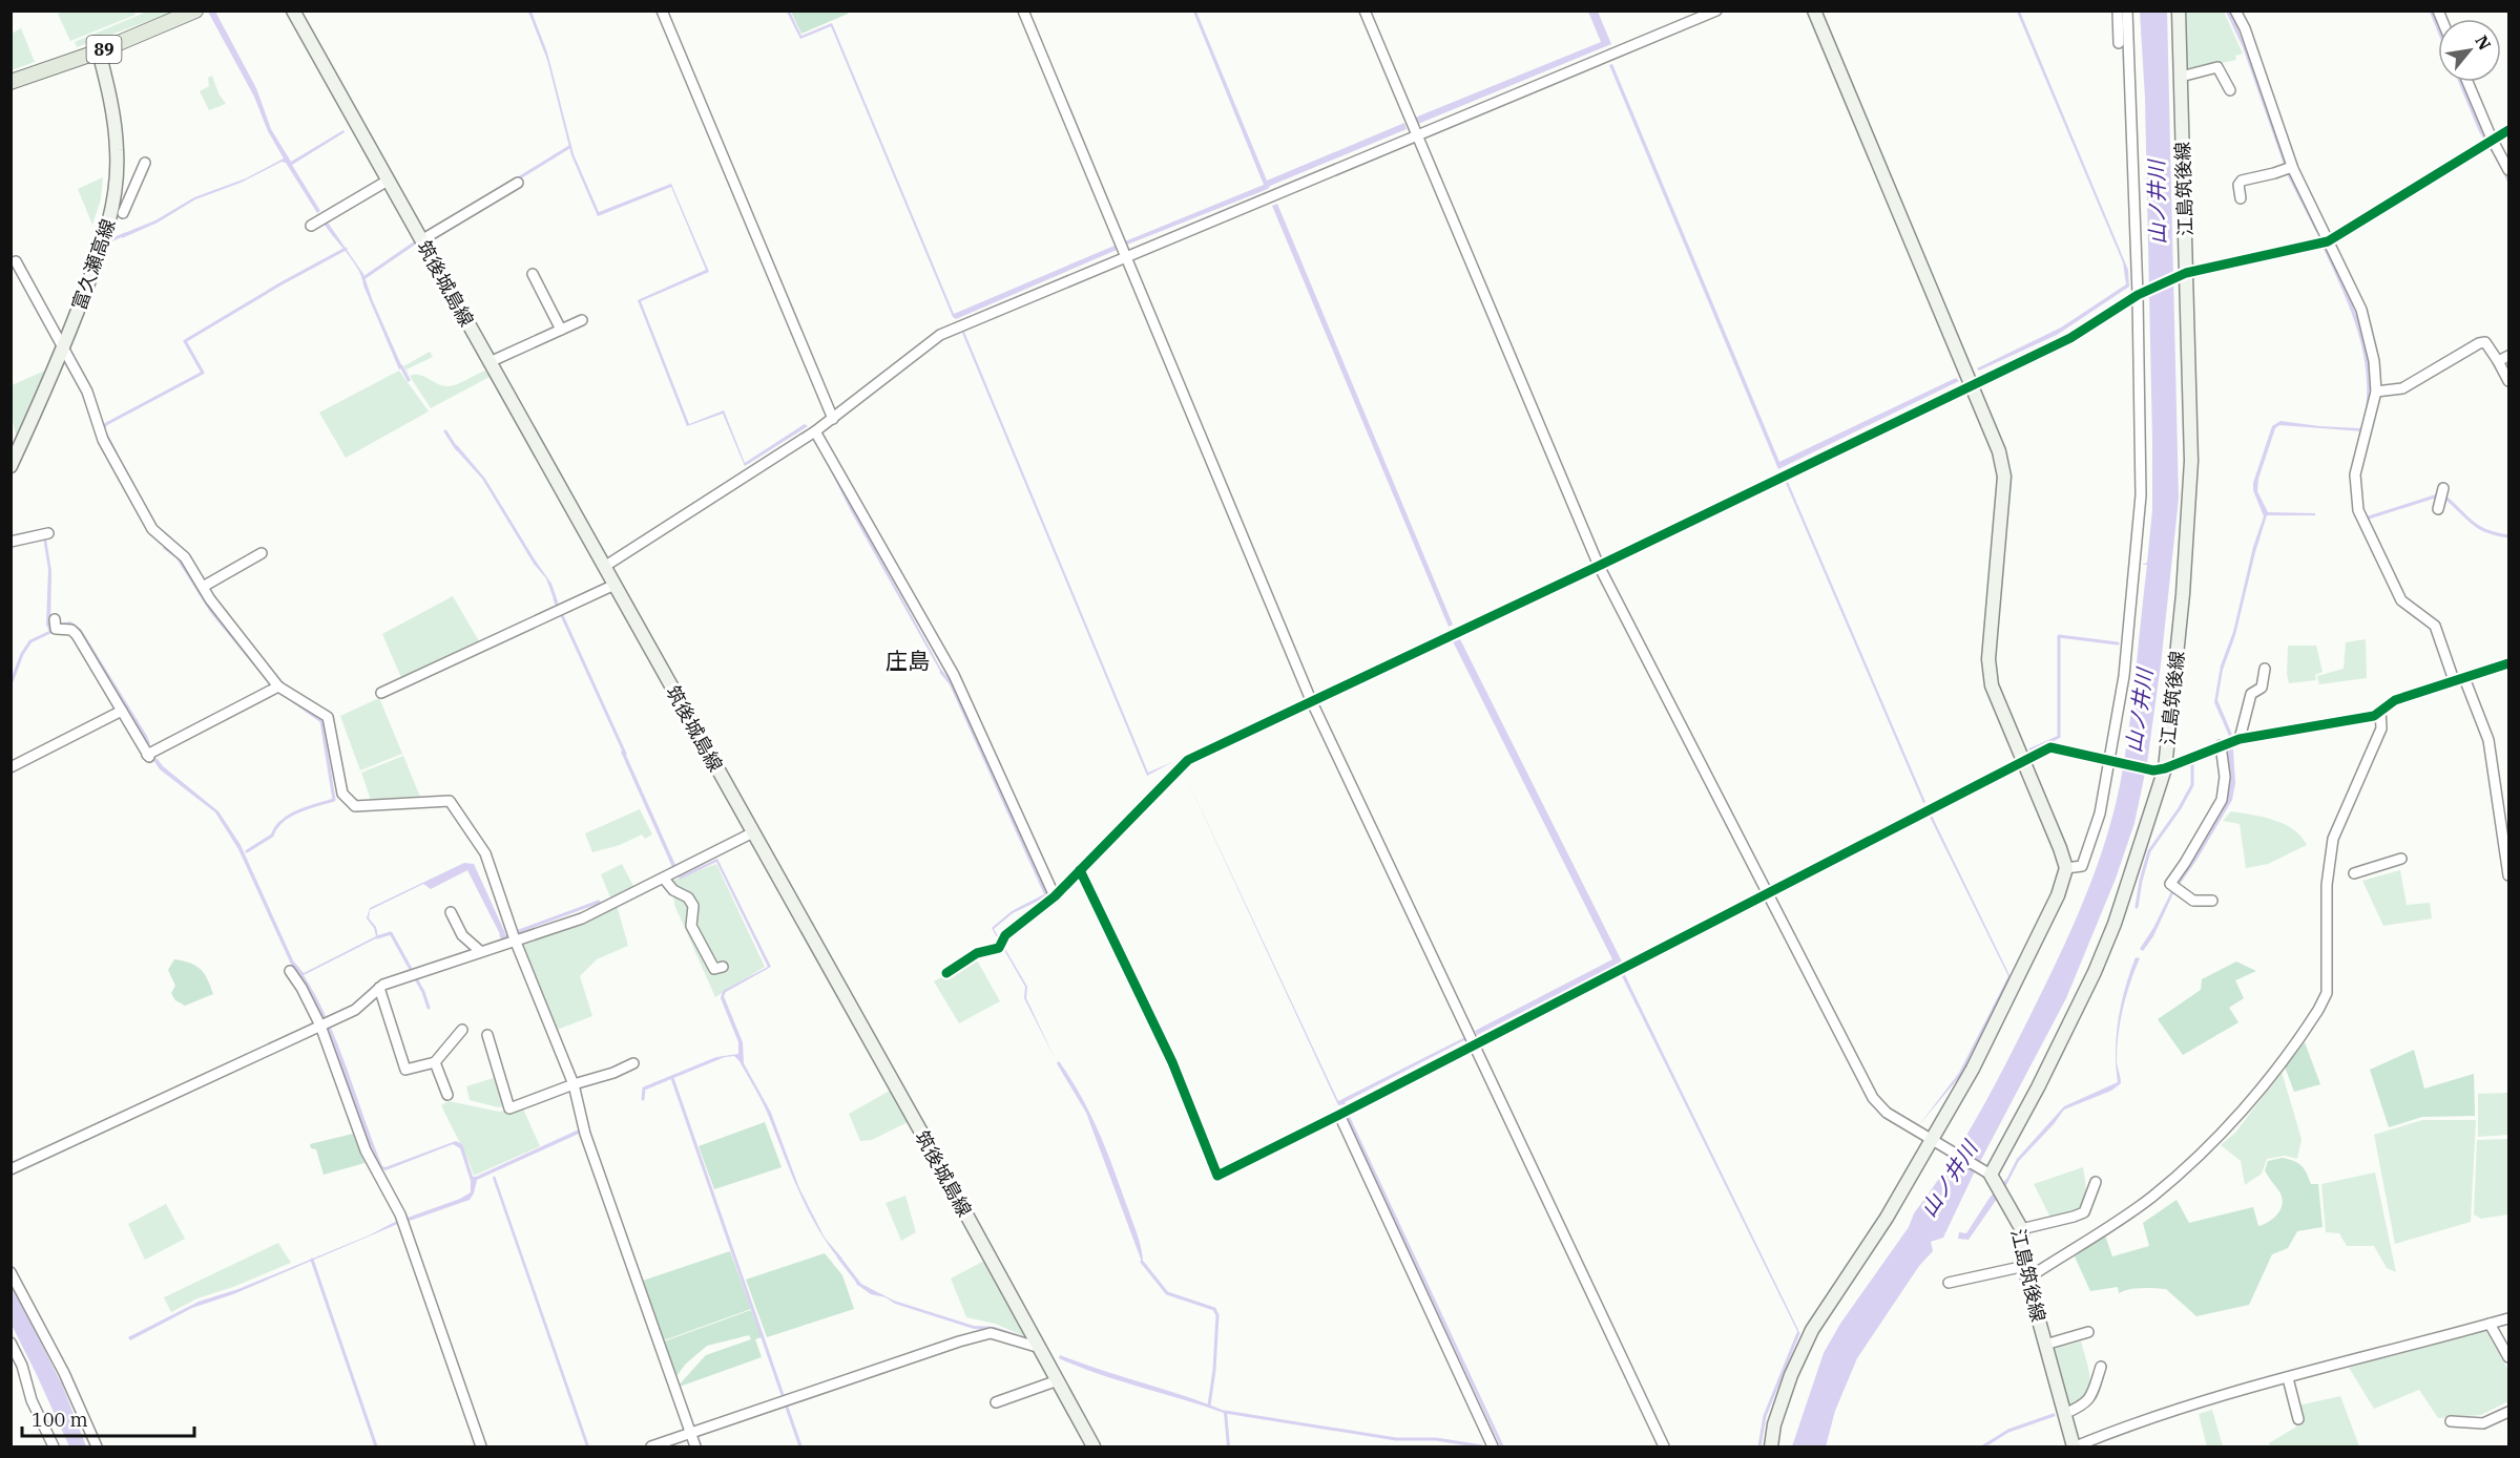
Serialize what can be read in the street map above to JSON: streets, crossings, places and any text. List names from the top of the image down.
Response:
{
  "streets": {
    "main road": [
      "89",
      "江島筑後線",
      "富久瀬高線",
      "筑後城島線"
    ]
  },
  "crossings": [
    ["89", "富久瀬高線"]
  ],
  "districts": ["庄島"],
  "water": ["山ノ井川"],
  "scale_bar": "100 m",
  "north": "top right"
}
